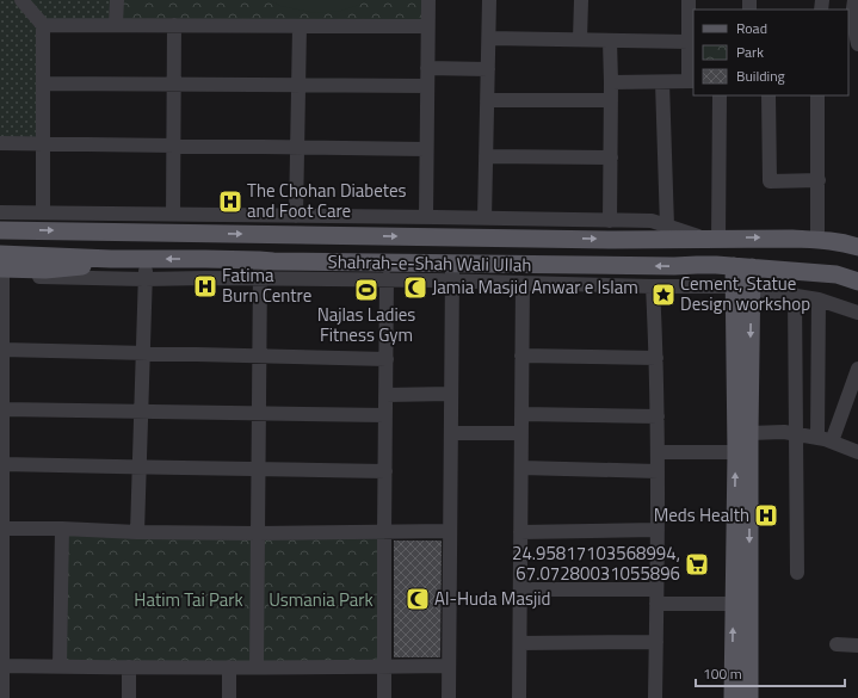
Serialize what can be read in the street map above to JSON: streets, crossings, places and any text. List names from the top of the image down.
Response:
{
  "streets": {
    "main road": ["Shahrah-e-Shah Wali Ullah"]
  },
  "parks": ["Hatim Tai Park", "Usmania Park"],
  "places": {
    "hospital": ["The Chohan Diabetes and Foot Care", "Fatima Burn Centre", "Meds Health"],
    "mosque": ["Jamia Masjid Anwar e Islam", "Al-Huda Masjid"],
    "sports": ["Najlas Ladies Fitness Gym"],
    "place": ["Cement, Statue Design workshop"],
    "supermarket": ["24.95817103568994, 67.07280031055896"]
  },
  "legend": ["Road", "Park", "Building"],
  "scale_bar": "100 m"
}
